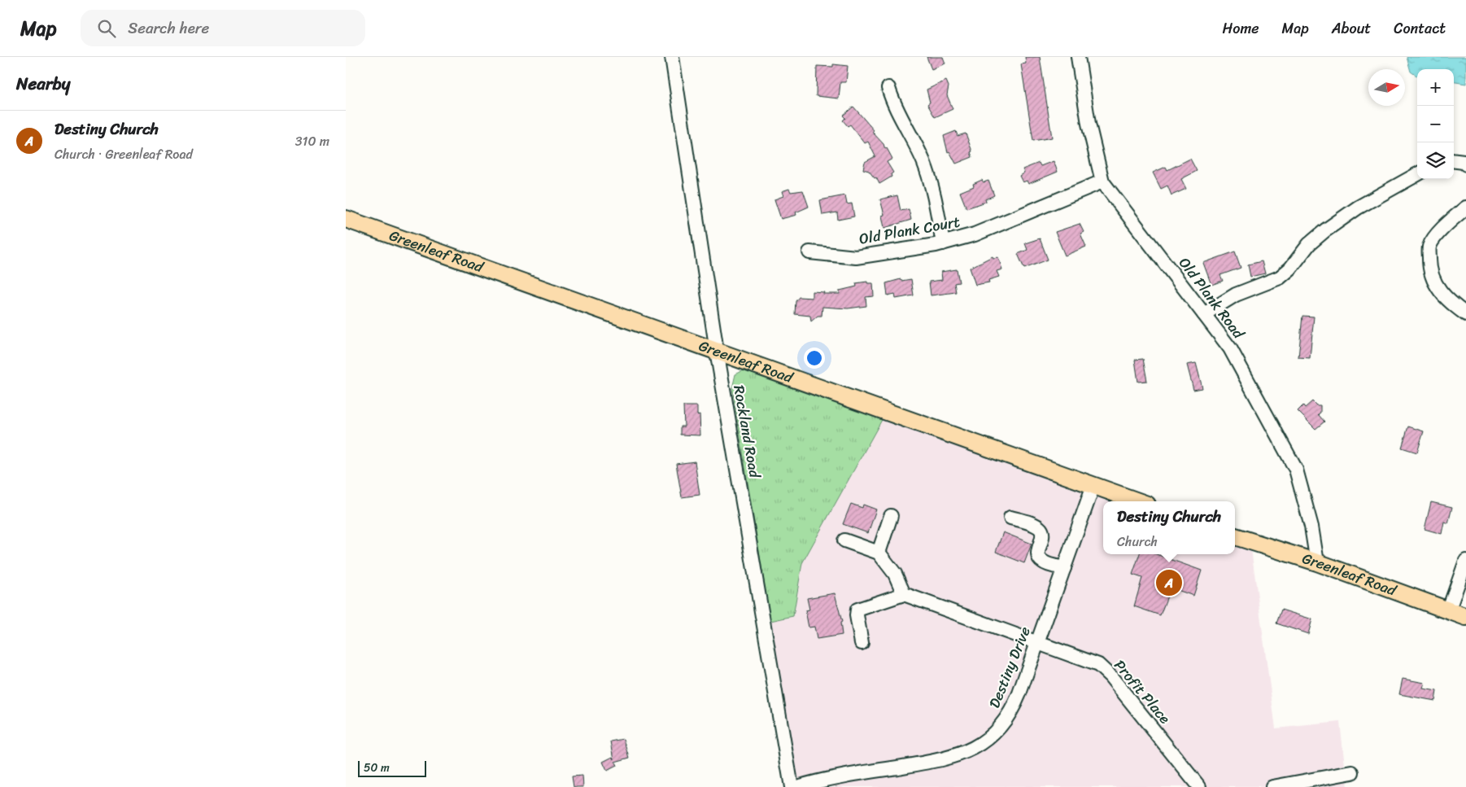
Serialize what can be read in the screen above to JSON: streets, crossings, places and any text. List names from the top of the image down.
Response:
{
  "streets": {
    "main road": ["Greenleaf Road"],
    "street": [
      "Old Plank Court",
      "Old Plank Road",
      "Rockland Road",
      "Destiny Drive",
      "Profit Place"
    ]
  },
  "crossings": [
    ["Old Plank Court", "Old Plank Road"],
    ["Greenleaf Road", "Old Plank Road"],
    ["Greenleaf Road", "Rockland Road"],
    ["Greenleaf Road", "Destiny Drive"],
    ["Destiny Drive", "Profit Place"]
  ],
  "scale_bar": "50 m",
  "north": "right",
  "page": {
    "header": "Map",
    "search": "Search here",
    "nav": [
      "Home",
      "Map",
      "About",
      "Contact"
    ],
    "heading": "Nearby",
    "map_buttons": ["+", "−"],
    "list": [
      {
        "mark": "A",
        "name": "Destiny Church",
        "note": "Church · Greenleaf Road",
        "value": "310 m"
      }
    ],
    "popup": ["Destiny Church", "Church"],
    "pins": "A",
    "scale": "50 m"
  }
}
